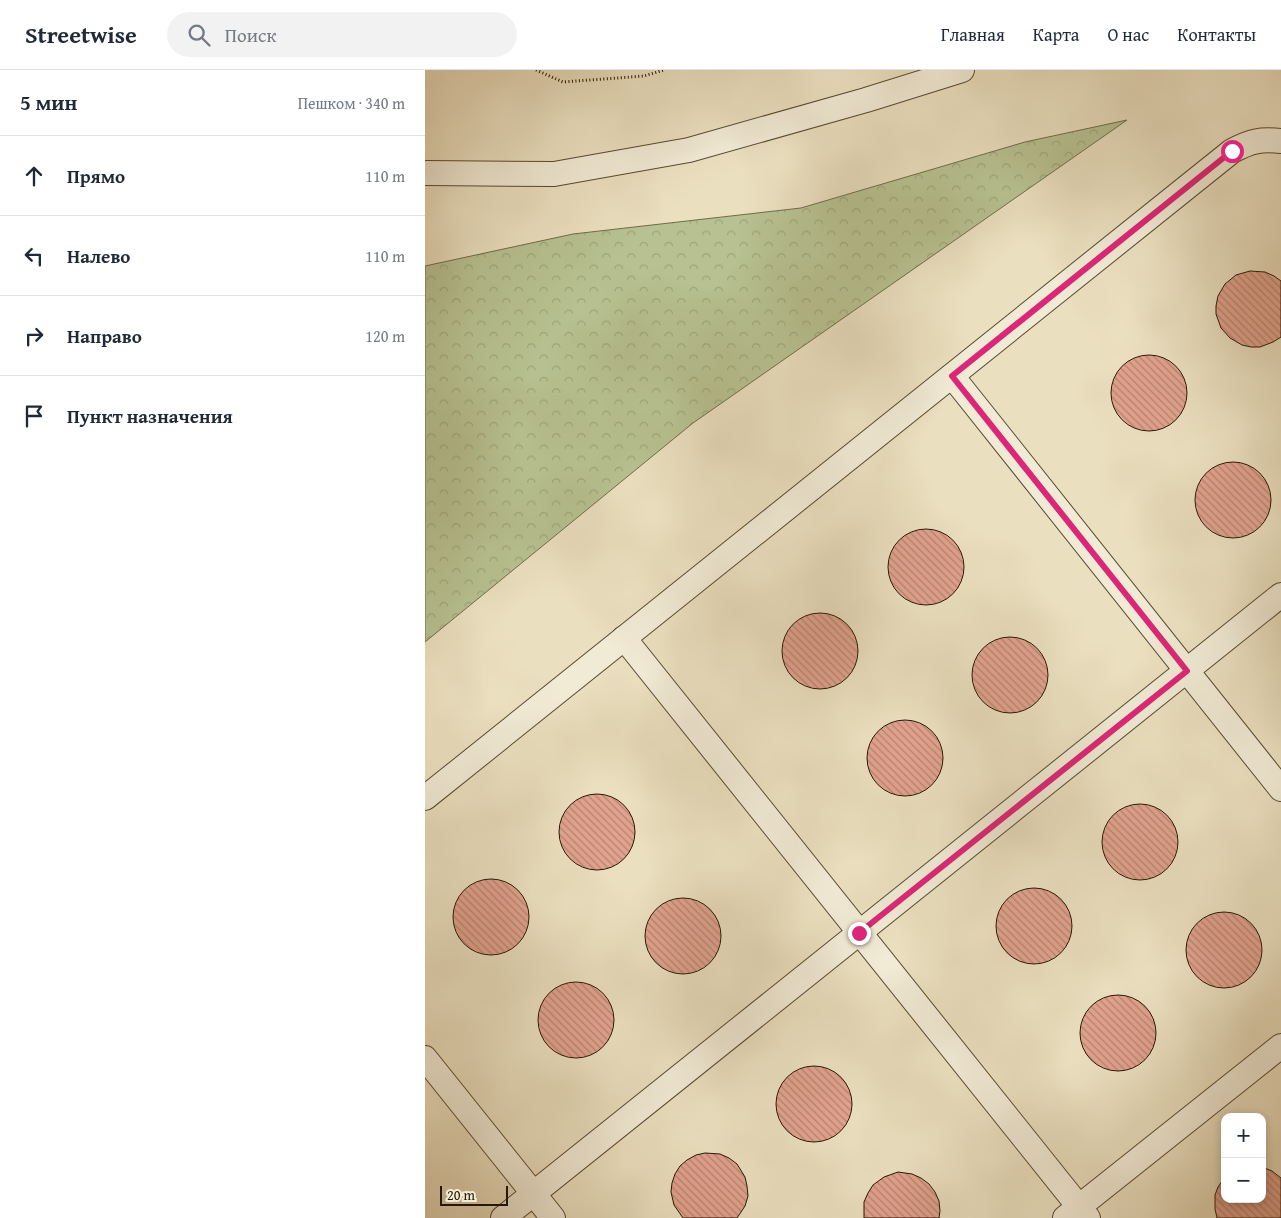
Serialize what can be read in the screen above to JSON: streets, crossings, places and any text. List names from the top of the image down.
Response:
{
  "scale_bar": "20 m",
  "page": {
    "header": "Streetwise",
    "search": "Поиск",
    "nav": [
      "Главная",
      "Карта",
      "О нас",
      "Контакты"
    ],
    "heading": ["5 мин", "Пешком · 340 m"],
    "list": [
      ["Прямо", "110 m"],
      ["Налево", "110 m"],
      ["Направо", "120 m"],
      "Пункт назначения"
    ],
    "map_buttons": ["+", "−"],
    "scale": "20 m"
  }
}
